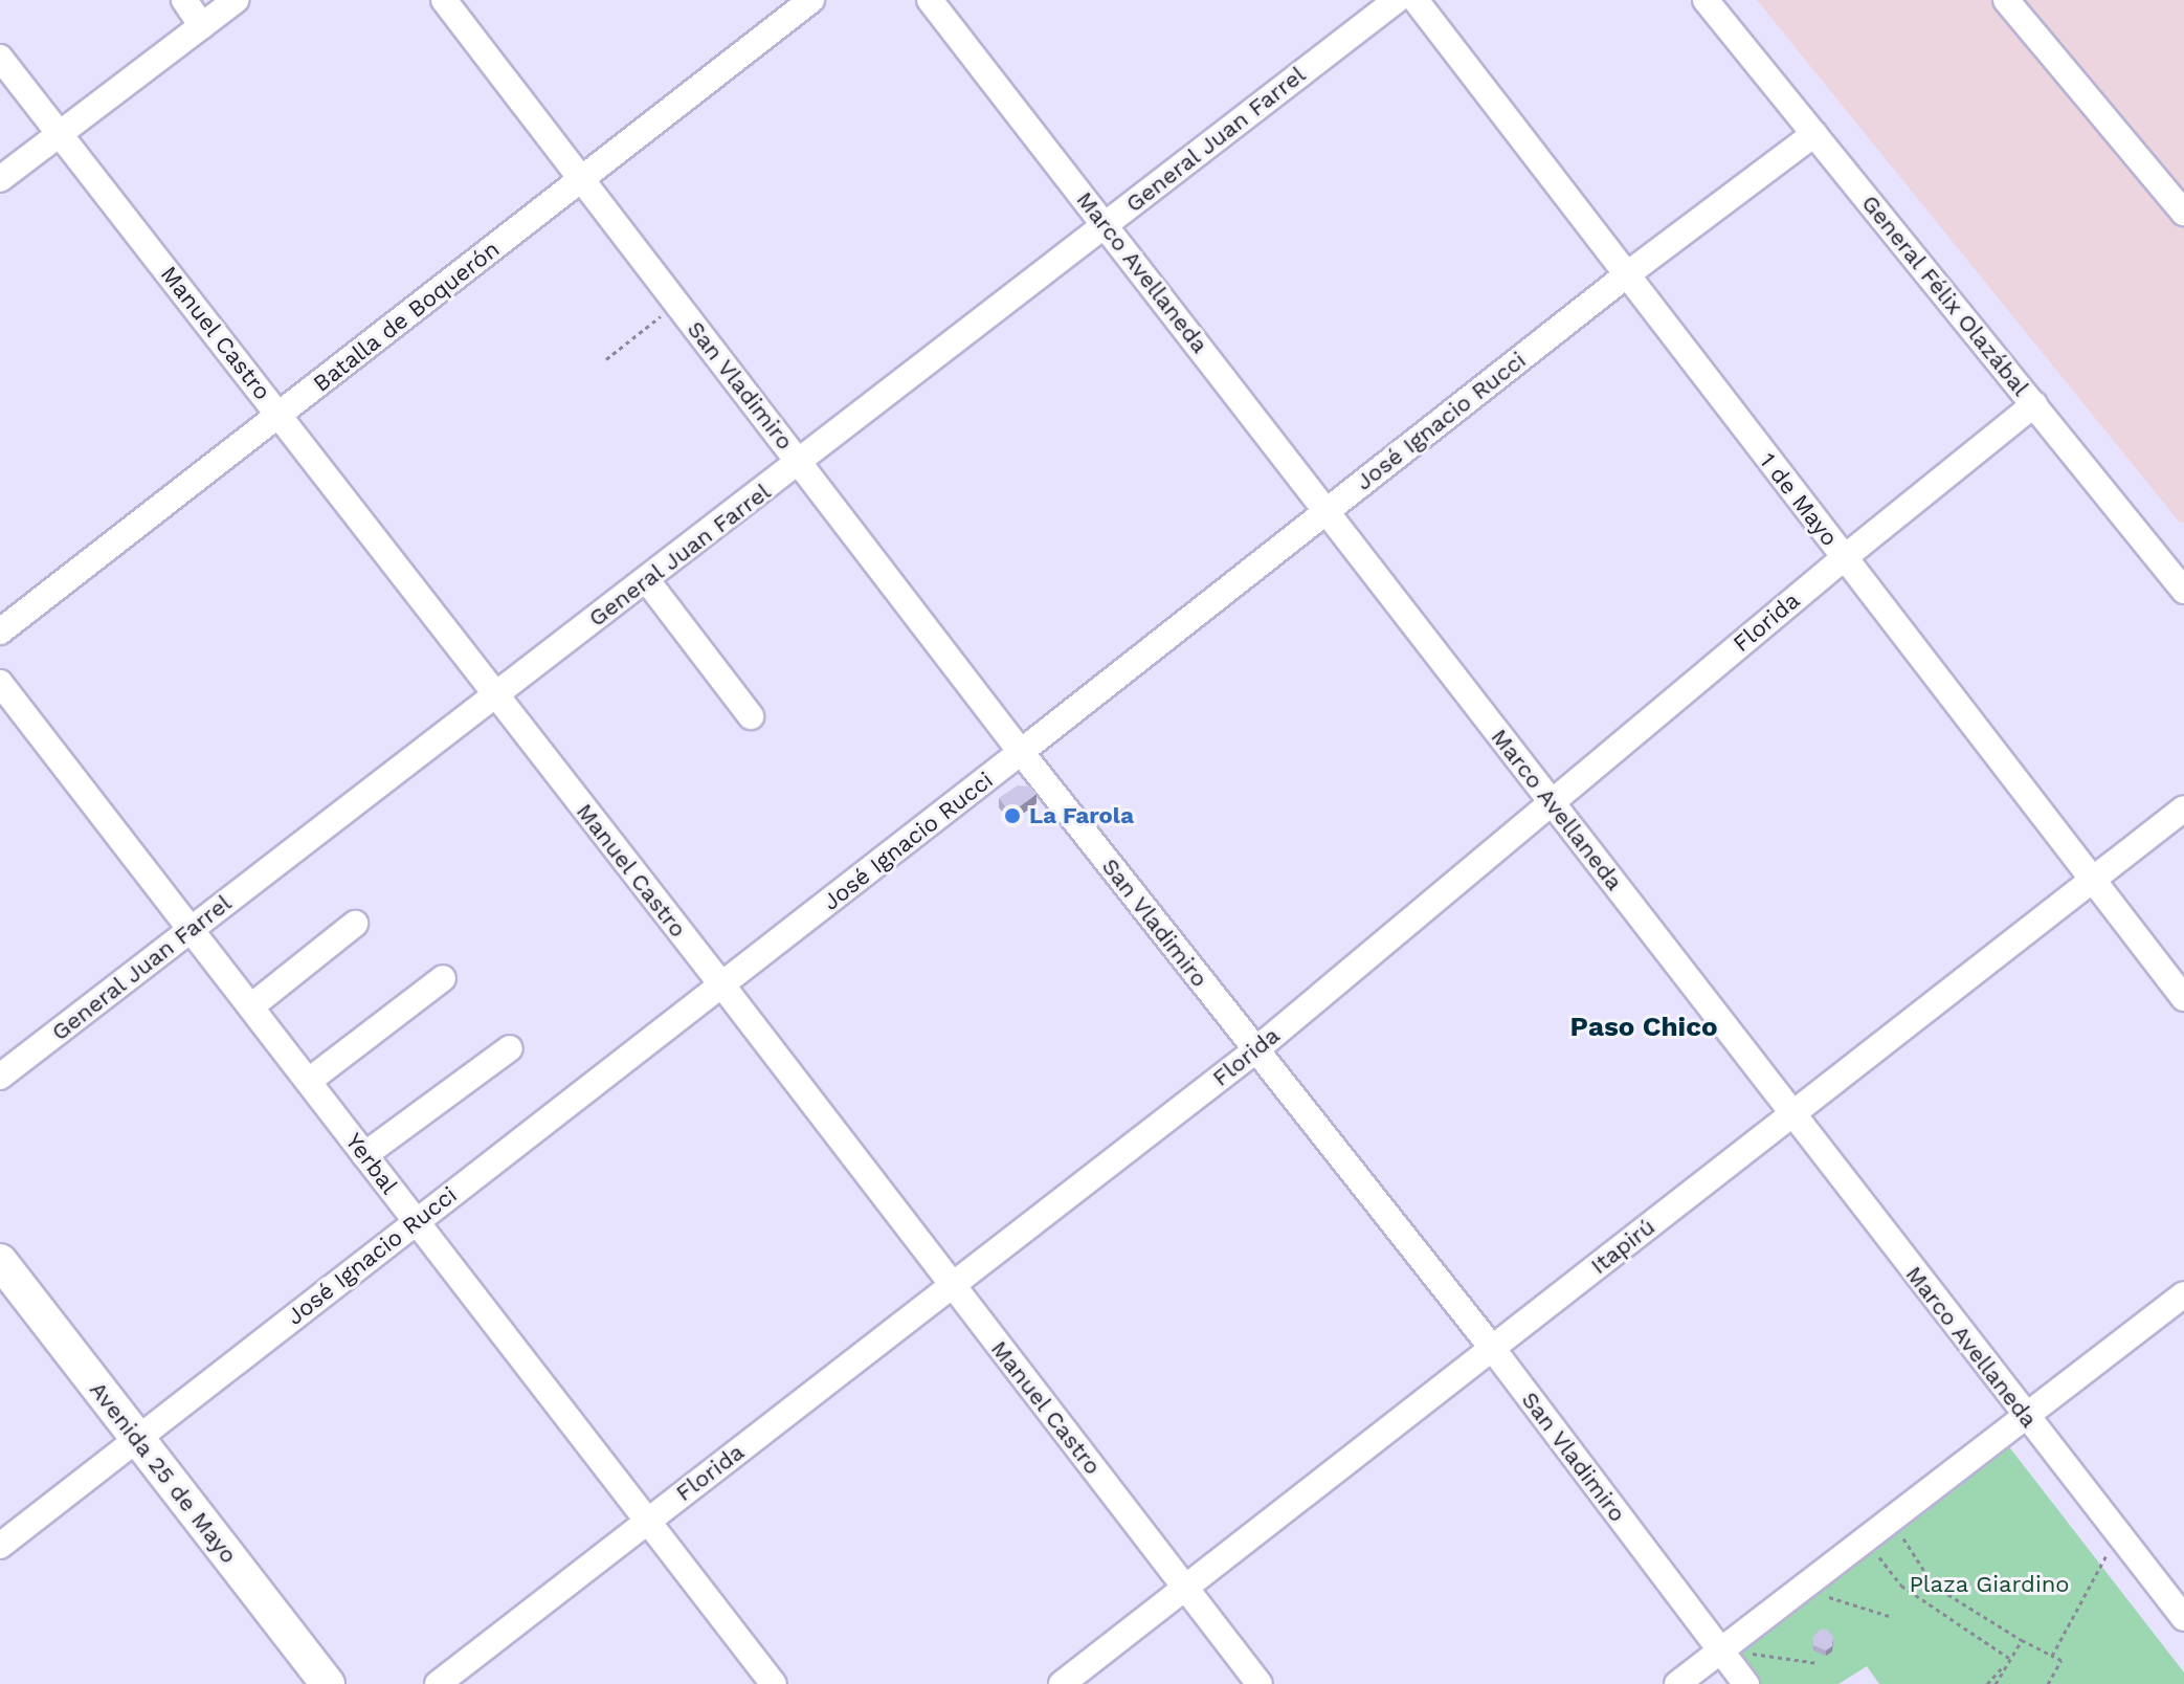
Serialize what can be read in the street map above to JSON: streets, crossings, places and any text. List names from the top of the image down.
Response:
{
  "streets": {
    "main road": ["Avenida 25 de Mayo"],
    "street": [
      "General Juan Farrel",
      "Marco Avellaneda",
      "General Félix Olazábal",
      "Batalla de Boquerón",
      "Manuel Castro",
      "San Vladimiro",
      "José Ignacio Rucci",
      "1 de Mayo",
      "Florida",
      "Yerbal",
      "Itapirú"
    ]
  },
  "crossings": [
    ["General Juan Farrel", "Marco Avellaneda"],
    ["General Juan Farrel", "Manuel Castro"],
    ["General Juan Farrel", "San Vladimiro"],
    ["General Juan Farrel", "Yerbal"],
    ["Marco Avellaneda", "José Ignacio Rucci"],
    ["Marco Avellaneda", "Florida"],
    ["Marco Avellaneda", "Itapirú"],
    ["General Félix Olazábal", "José Ignacio Rucci"],
    ["General Félix Olazábal", "Florida"],
    ["Batalla de Boquerón", "Manuel Castro"],
    ["Batalla de Boquerón", "San Vladimiro"],
    ["Manuel Castro", "José Ignacio Rucci"],
    ["Manuel Castro", "Florida"],
    ["Manuel Castro", "Itapirú"],
    ["San Vladimiro", "José Ignacio Rucci"],
    ["San Vladimiro", "Florida"],
    ["San Vladimiro", "Itapirú"],
    ["José Ignacio Rucci", "1 de Mayo"],
    ["José Ignacio Rucci", "Yerbal"],
    ["José Ignacio Rucci", "Avenida 25 de Mayo"],
    ["1 de Mayo", "Florida"],
    ["1 de Mayo", "Itapirú"],
    ["Florida", "Yerbal"]
  ],
  "districts": ["Paso Chico"],
  "parks": ["Plaza Giardino"],
  "places": ["La Farola"]
}
